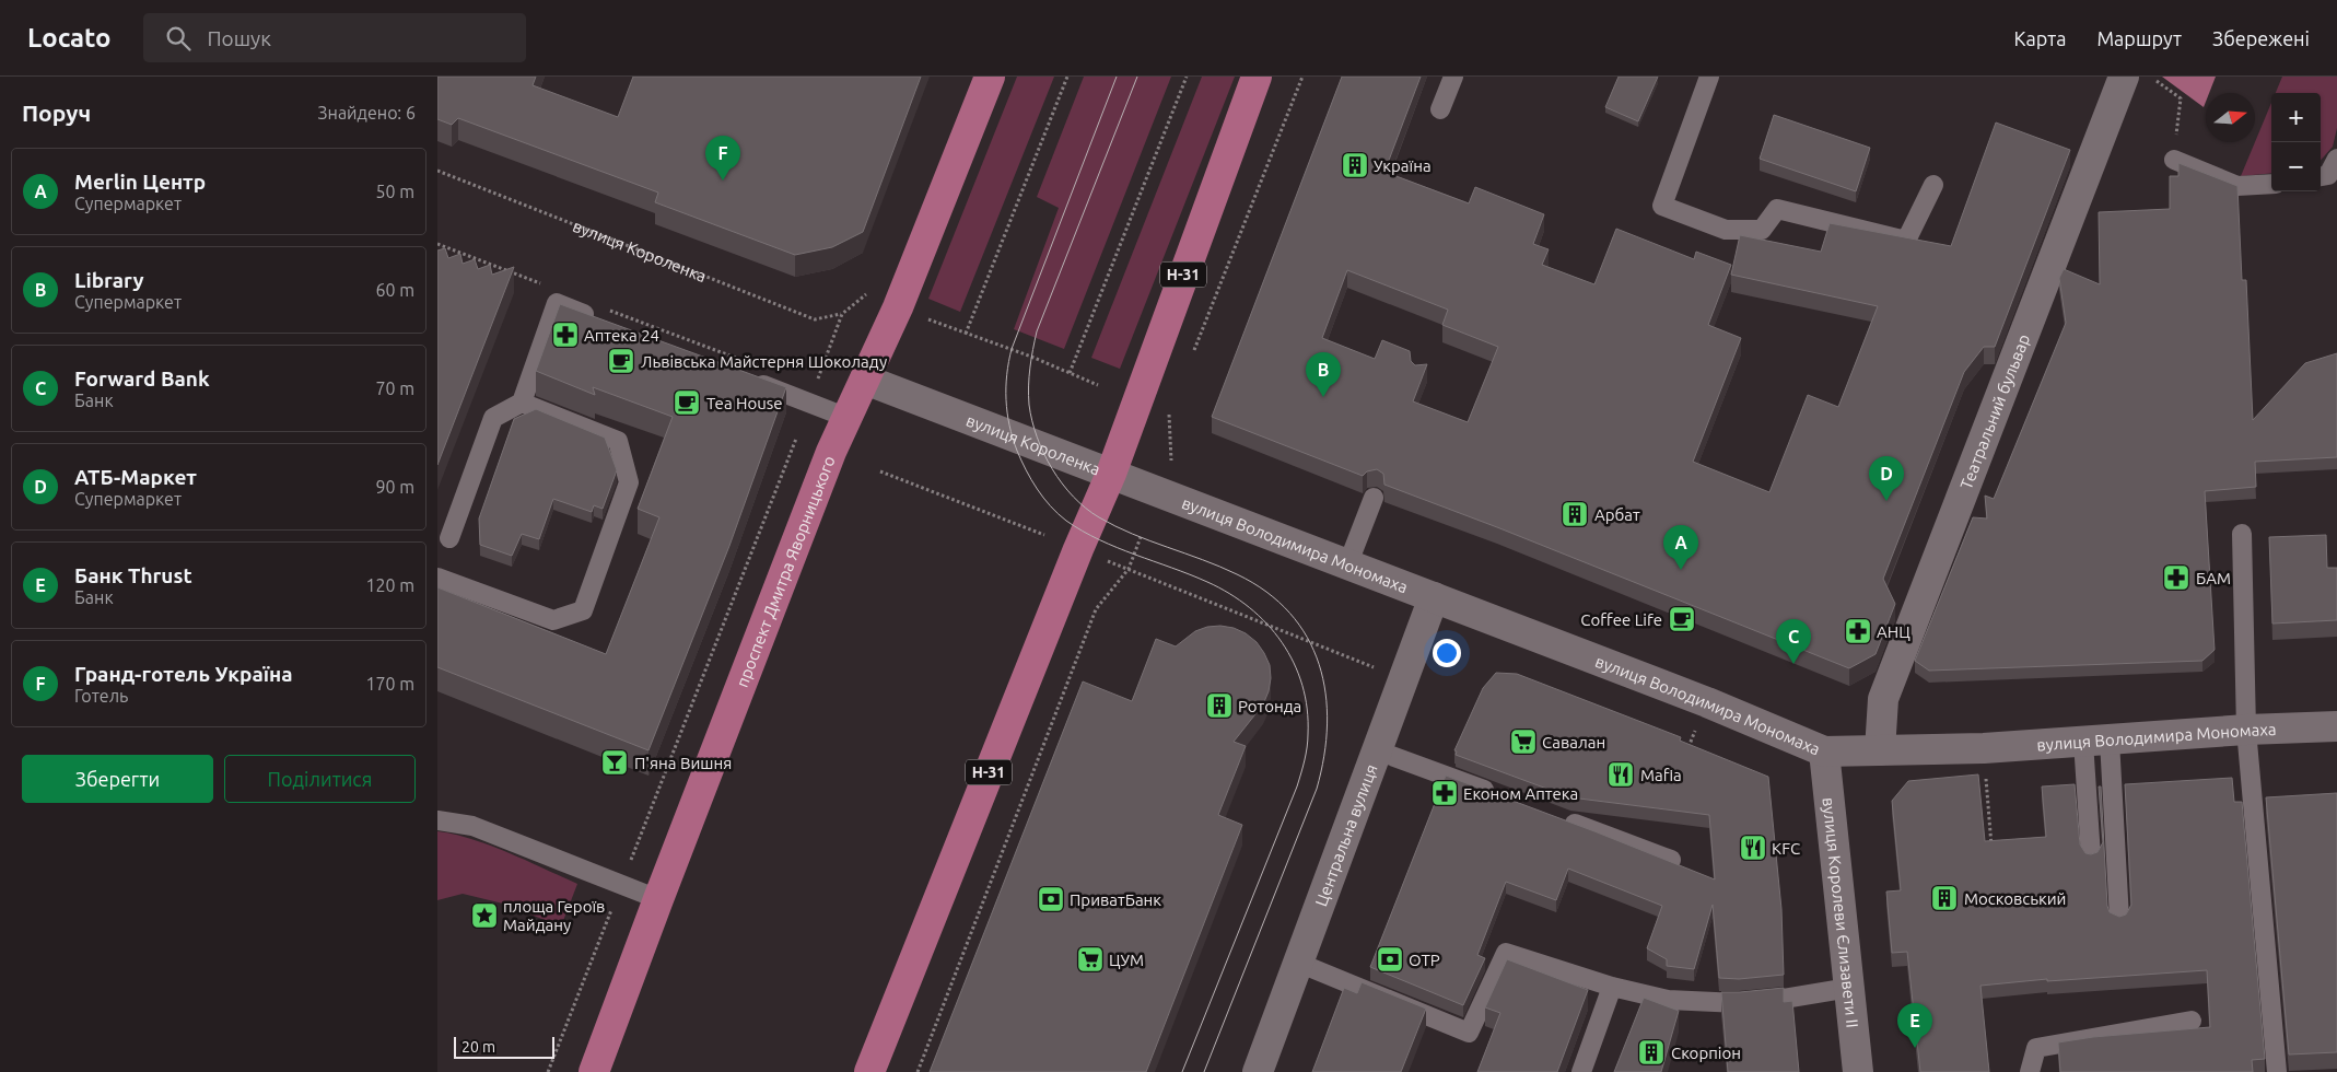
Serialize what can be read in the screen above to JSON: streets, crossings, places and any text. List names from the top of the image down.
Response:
{
  "streets": {
    "main road": ["Н-31", "проспект Дмитра Яворницького"],
    "street": [
      "вулиця Короленка",
      "Театральний бульвар",
      "вулиця Володимира Мономаха",
      "Центральна вулиця",
      "вулиця Королеви Єлизавети ІІ"
    ]
  },
  "crossings": [
    ["вулиця Короленка", "Н-31"],
    ["вулиця Короленка", "вулиця Володимира Мономаха"],
    ["вулиця Короленка", "проспект Дмитра Яворницького"],
    ["Н-31", "вулиця Володимира Мономаха"],
    ["Театральний бульвар", "вулиця Володимира Мономаха"],
    ["вулиця Володимира Мономаха", "Центральна вулиця"],
    ["вулиця Володимира Мономаха", "вулиця Королеви Єлизавети ІІ"]
  ],
  "places": {
    "building": [
      "Україна",
      "Арбат",
      "Ротонда",
      "Московський",
      "Скорпіон"
    ],
    "pharmacy": [
      "Аптека 24",
      "БАМ",
      "АНЦ",
      "Економ Аптека"
    ],
    "cafe": ["Львівська Майстерня Шоколаду", "Tea House", "Coffee Life"],
    "supermarket": ["Савалан", "ЦУМ"],
    "bar": ["П'яна Вишня"],
    "restaurant": ["Mafia", "KFC"],
    "bank": ["ПриватБанк", "OTP"],
    "place": ["площа Героїв Майдану"]
  },
  "scale_bar": "20 m",
  "north": "right",
  "page": {
    "header": "Locato",
    "search": "Пошук",
    "nav": ["Карта", "Маршрут", "Збережені"],
    "heading": ["Поруч", "Знайдено: 6"],
    "map_buttons": ["+", "−"],
    "pins": [
      "F",
      "B",
      "D",
      "A",
      "C",
      "E"
    ],
    "list": [
      {
        "mark": "A",
        "name": "Merlin Центр",
        "note": "Супермаркет",
        "value": "50 m"
      },
      {
        "mark": "B",
        "name": "Library",
        "note": "Супермаркет",
        "value": "60 m"
      },
      {
        "mark": "C",
        "name": "Forward Bank",
        "note": "Банк",
        "value": "70 m"
      },
      {
        "mark": "D",
        "name": "АТБ-Маркет",
        "note": "Супермаркет",
        "value": "90 m"
      },
      {
        "mark": "E",
        "name": "Банк Thrust",
        "note": "Банк",
        "value": "120 m"
      },
      {
        "mark": "F",
        "name": "Гранд-готель Україна",
        "note": "Готель",
        "value": "170 m"
      }
    ],
    "buttons": ["Зберегти", "Поділитися"],
    "scale": "20 m"
  }
}
